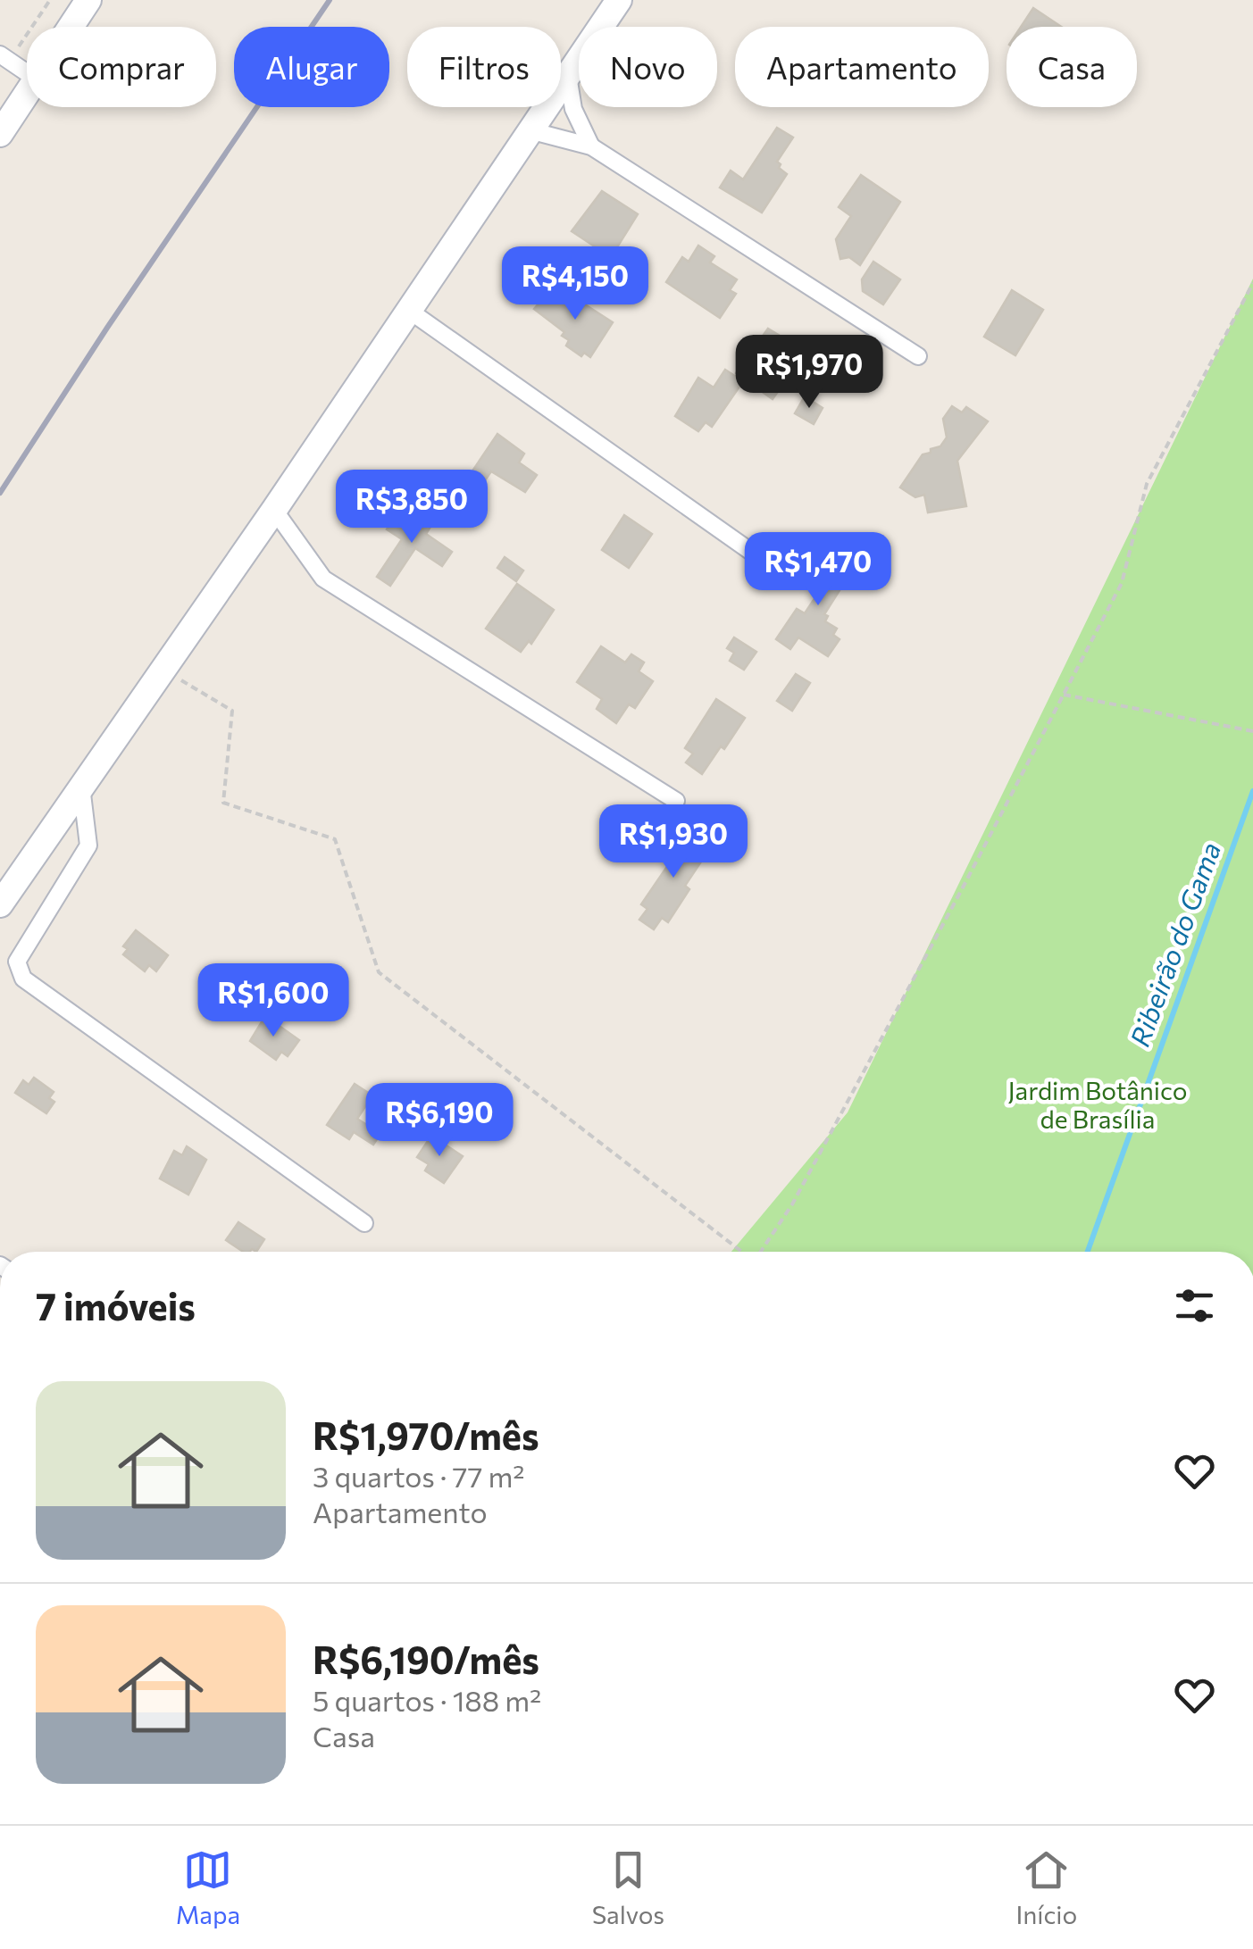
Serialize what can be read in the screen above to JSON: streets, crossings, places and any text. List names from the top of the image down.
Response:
{
  "water": ["Ribeirão do Gama"],
  "parks": ["Jardim Botânico de Brasília"],
  "page": {
    "chip": [
      "Comprar",
      "Alugar",
      "Filtros",
      "Novo",
      "Apartamento",
      "Casa"
    ],
    "price": [
      "R$4,150",
      "R$1,970",
      "R$3,850",
      "R$1,470",
      "R$1,930",
      "R$1,600",
      "R$6,190"
    ],
    "heading": "7 imóveis",
    "list": [
      {
        "name": "R$1,970/mês",
        "note": "3 quartos · 77 m² · Apartamento"
      },
      {
        "name": "R$6,190/mês",
        "note": "5 quartos · 188 m² · Casa"
      }
    ],
    "tabs": ["Mapa", "Salvos", "Início"]
  }
}
